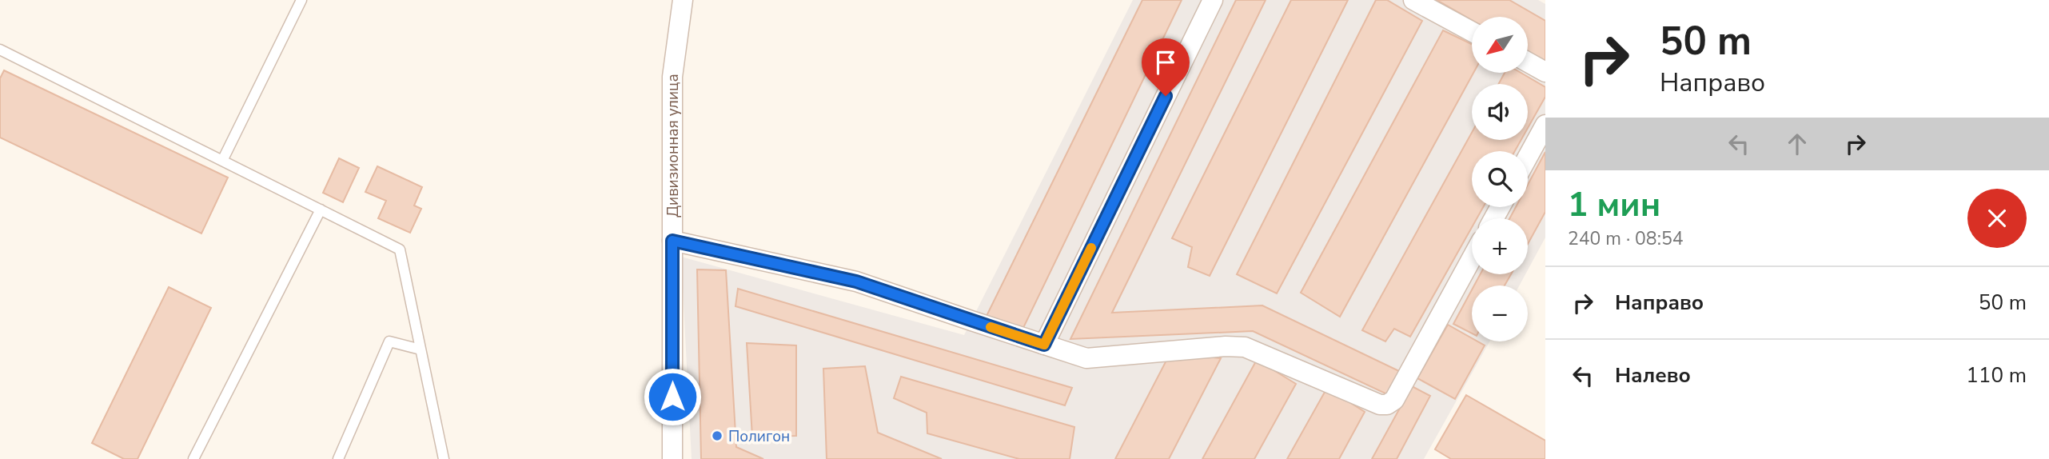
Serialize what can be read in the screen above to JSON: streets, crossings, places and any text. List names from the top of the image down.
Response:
{
  "streets": {
    "street": ["Дивизионная улица"]
  },
  "places": ["Полигон"],
  "north": "bottom left",
  "page": {
    "turn": ["50 m", "Направо"],
    "map_buttons": ["+", "−"],
    "heading": ["1 мин", "240 m · 08:54"],
    "list": [
      {
        "name": "Направо",
        "value": "50 m"
      },
      {
        "name": "Налево",
        "value": "110 m"
      }
    ]
  }
}
